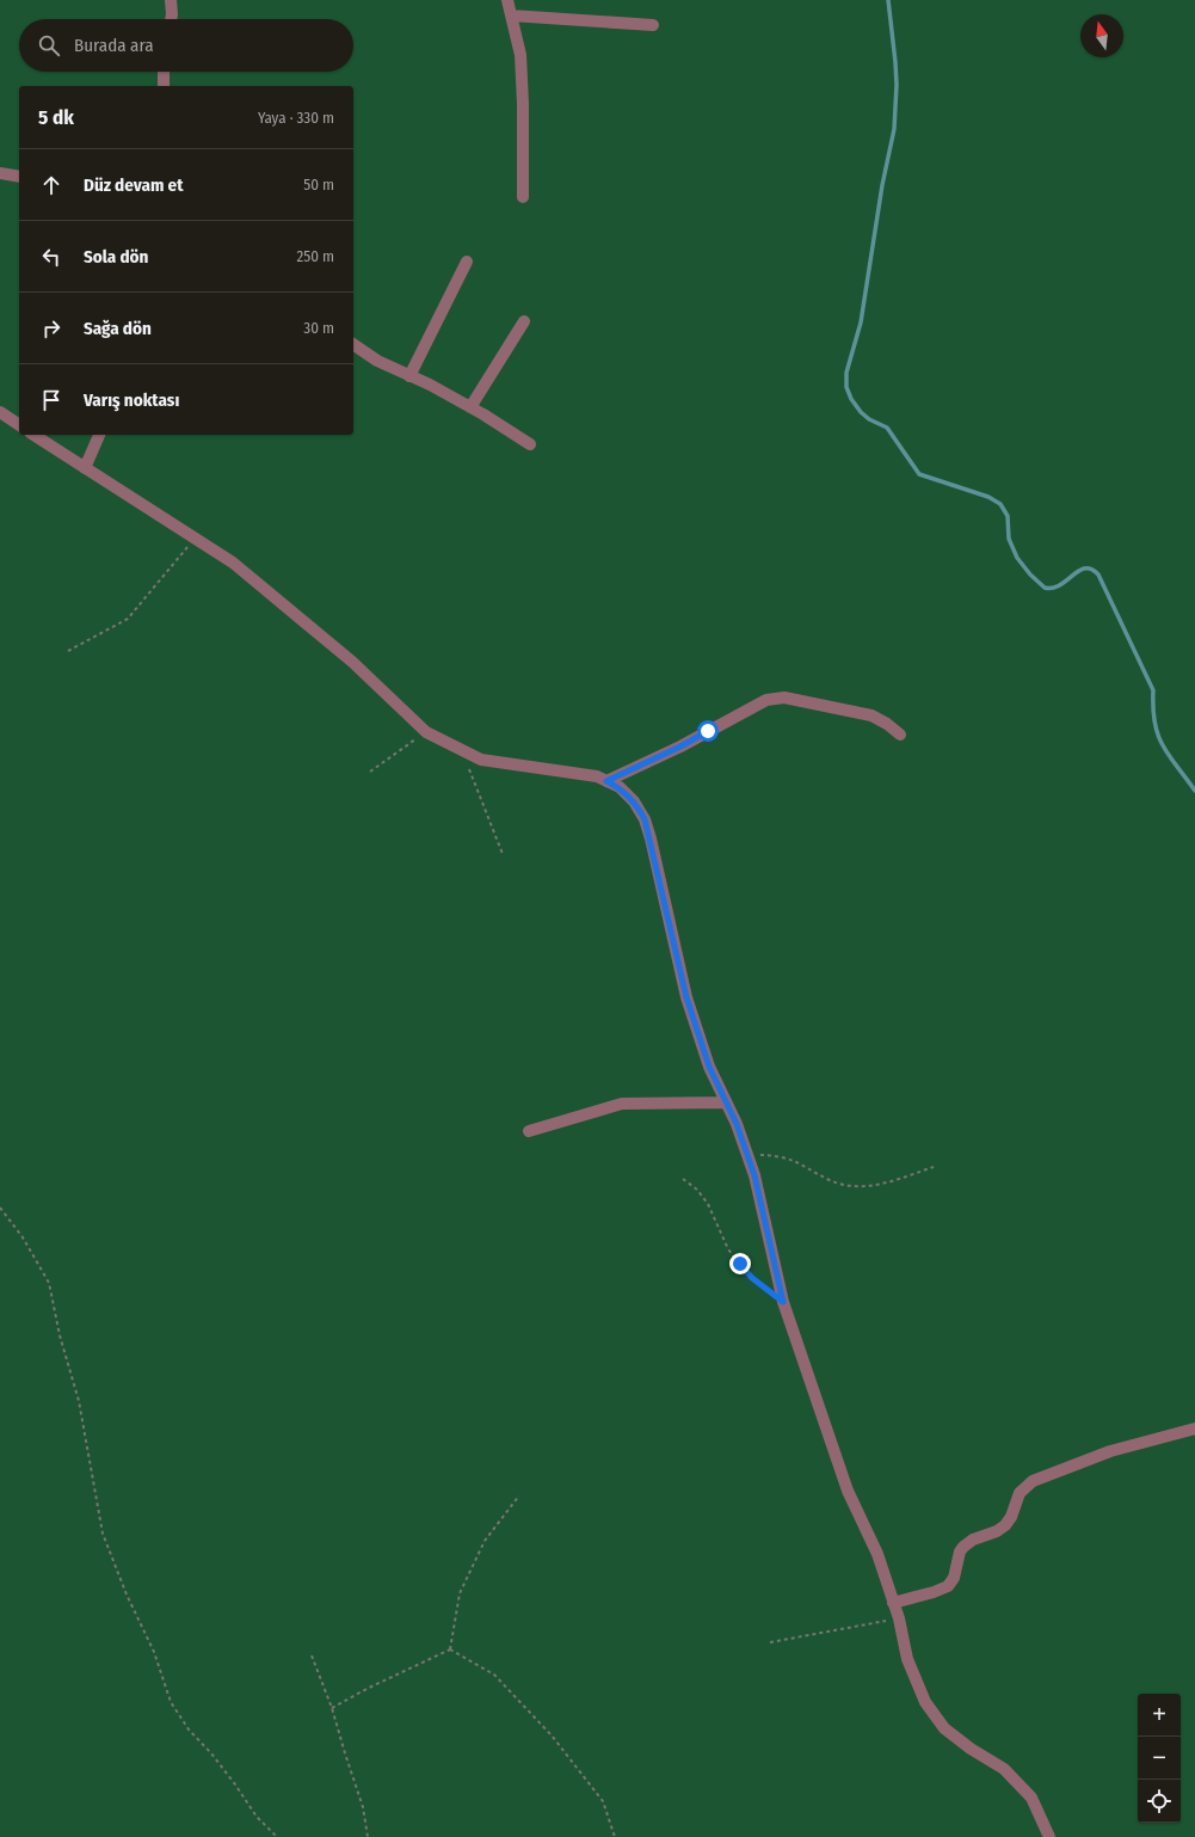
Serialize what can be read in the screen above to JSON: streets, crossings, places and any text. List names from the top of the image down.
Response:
{
  "north": "top",
  "page": {
    "search": "Burada ara",
    "heading": ["5 dk", "Yaya · 330 m"],
    "list": [
      ["Düz devam et", "50 m"],
      ["Sola dön", "250 m"],
      ["Sağa dön", "30 m"],
      "Varış noktası"
    ],
    "map_buttons": ["+", "−"]
  }
}
